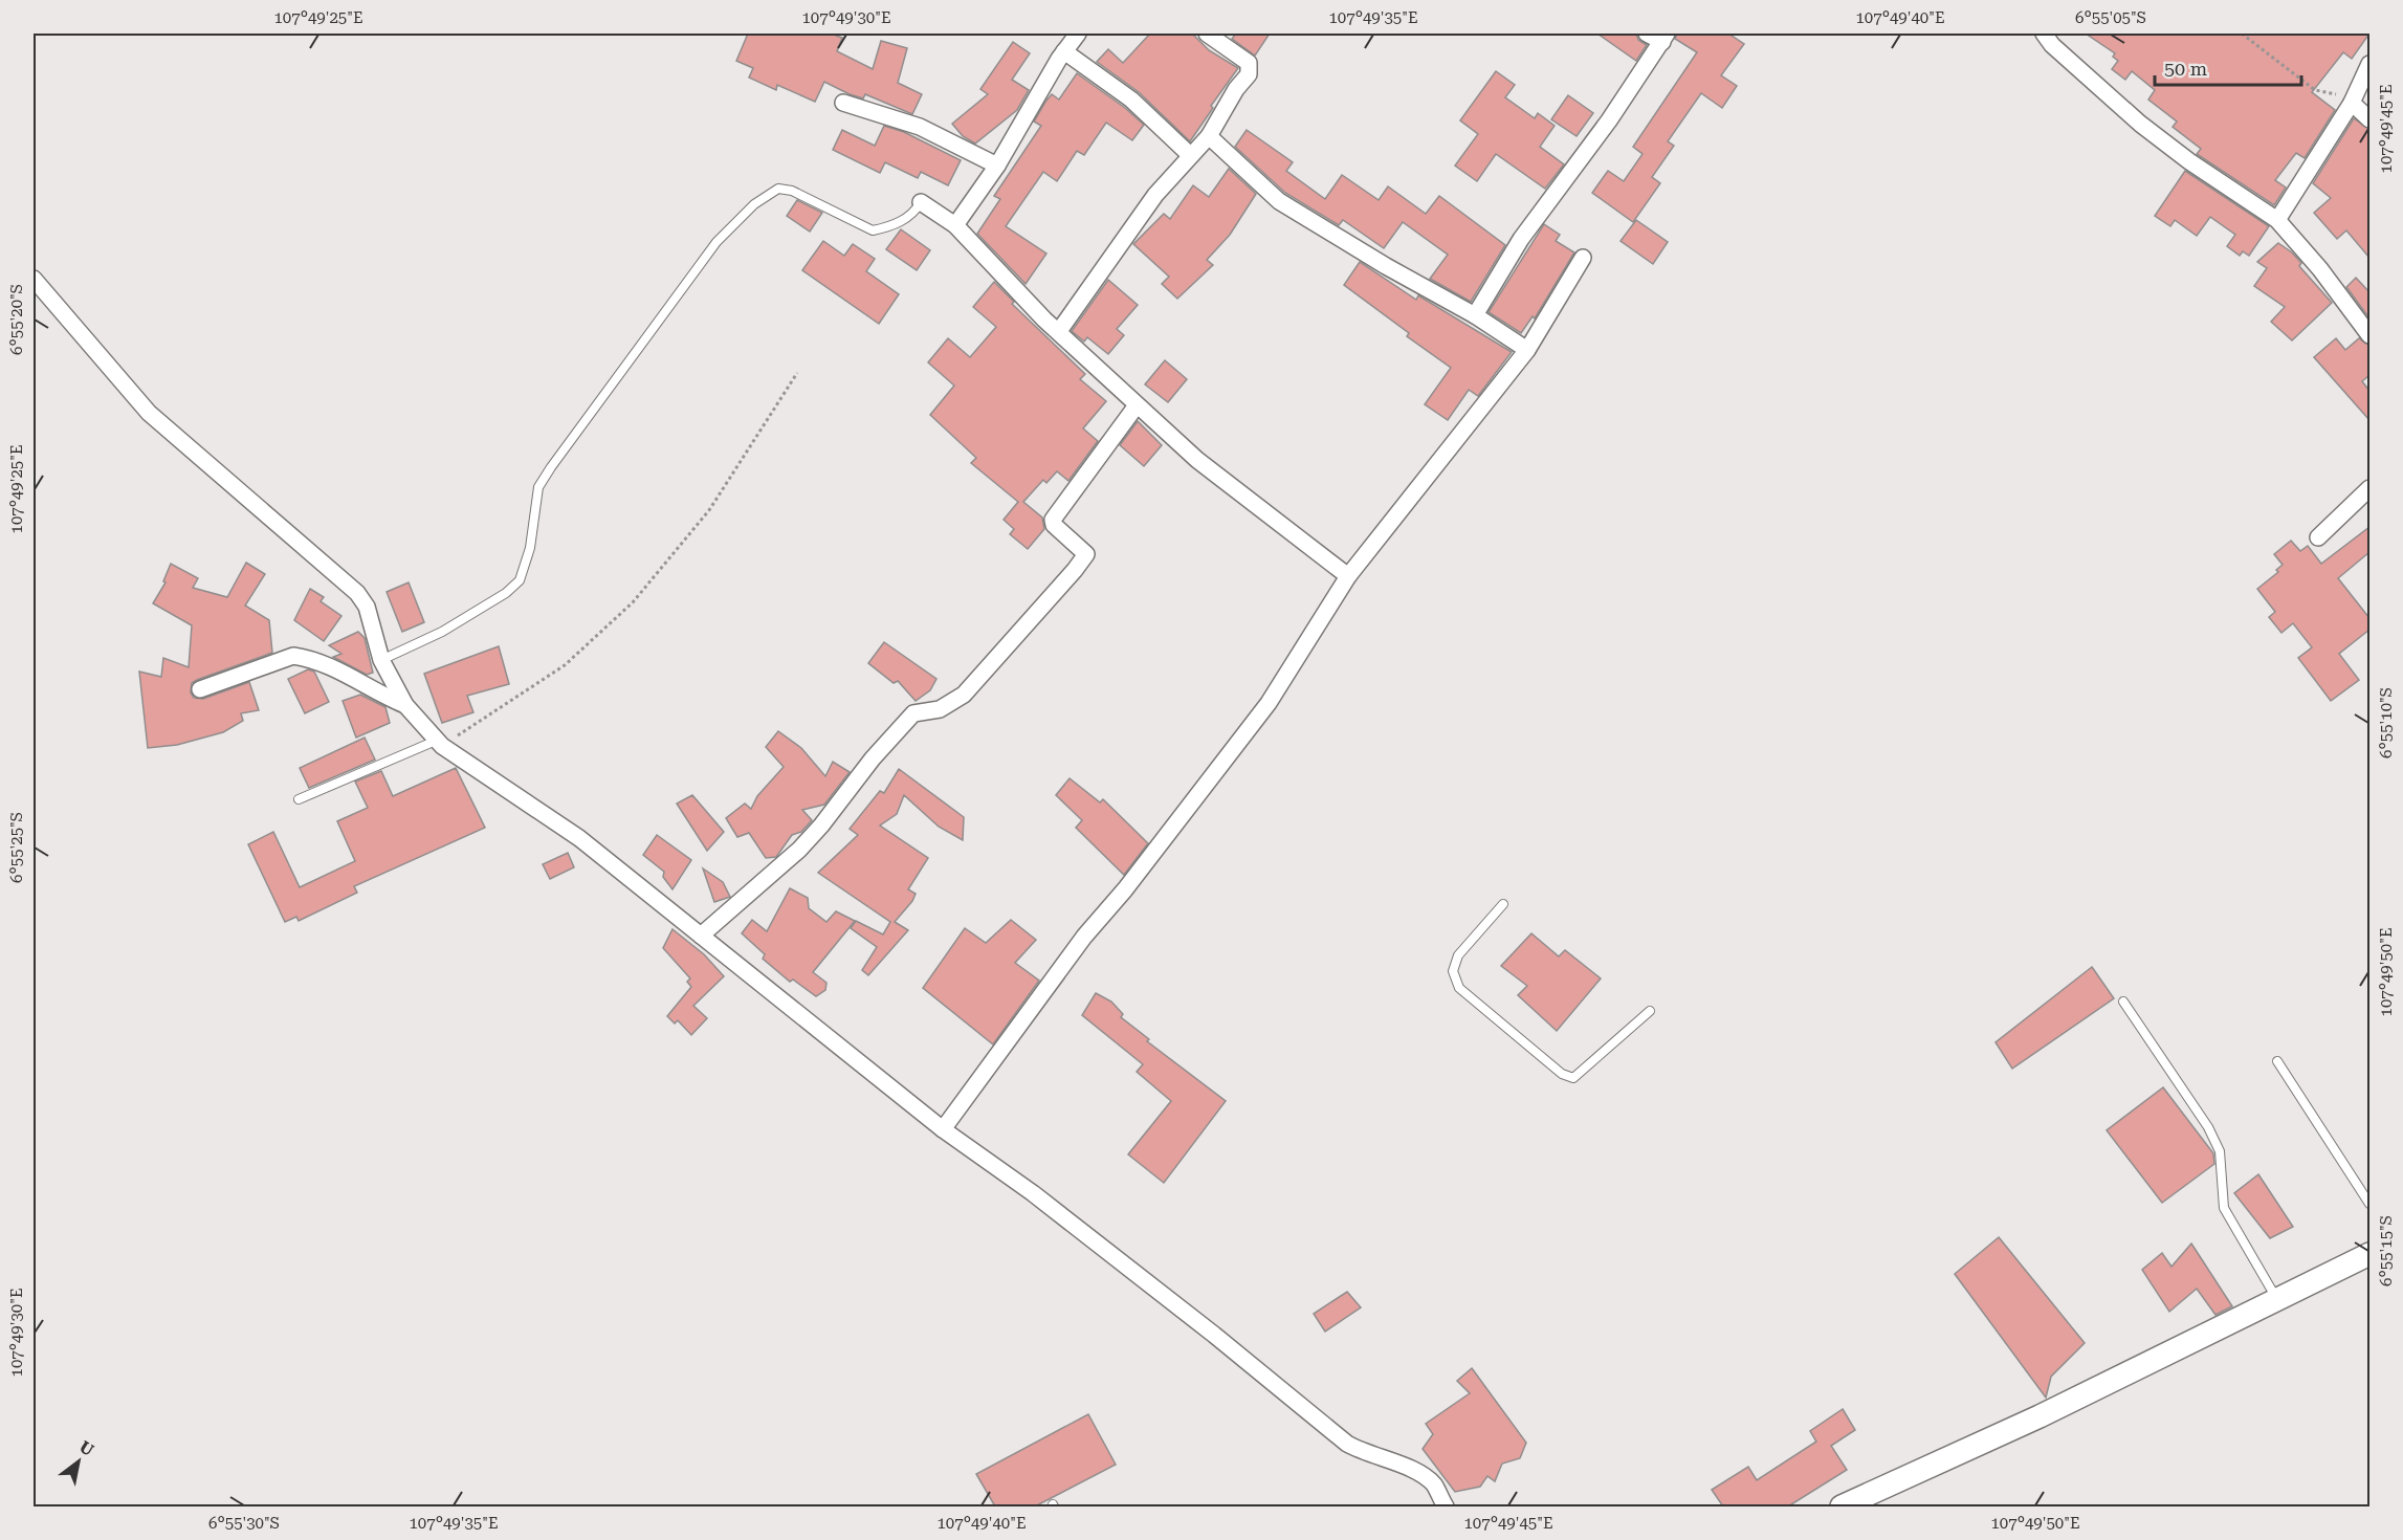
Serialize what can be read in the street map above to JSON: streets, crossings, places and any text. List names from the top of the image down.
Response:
{
  "scale_bar": "50 m",
  "north": "top right",
  "coordinates": [
    "107°49'25\"E",
    "107°49'30\"E",
    "107°49'35\"E",
    "107°49'40\"E",
    "6°55'05\"S",
    "107°49'45\"E",
    "6°55'20\"S",
    "6°55'10\"S",
    "6°55'25\"S",
    "107°49'50\"E",
    "6°55'15\"S",
    "6°55'30\"S"
  ]
}
